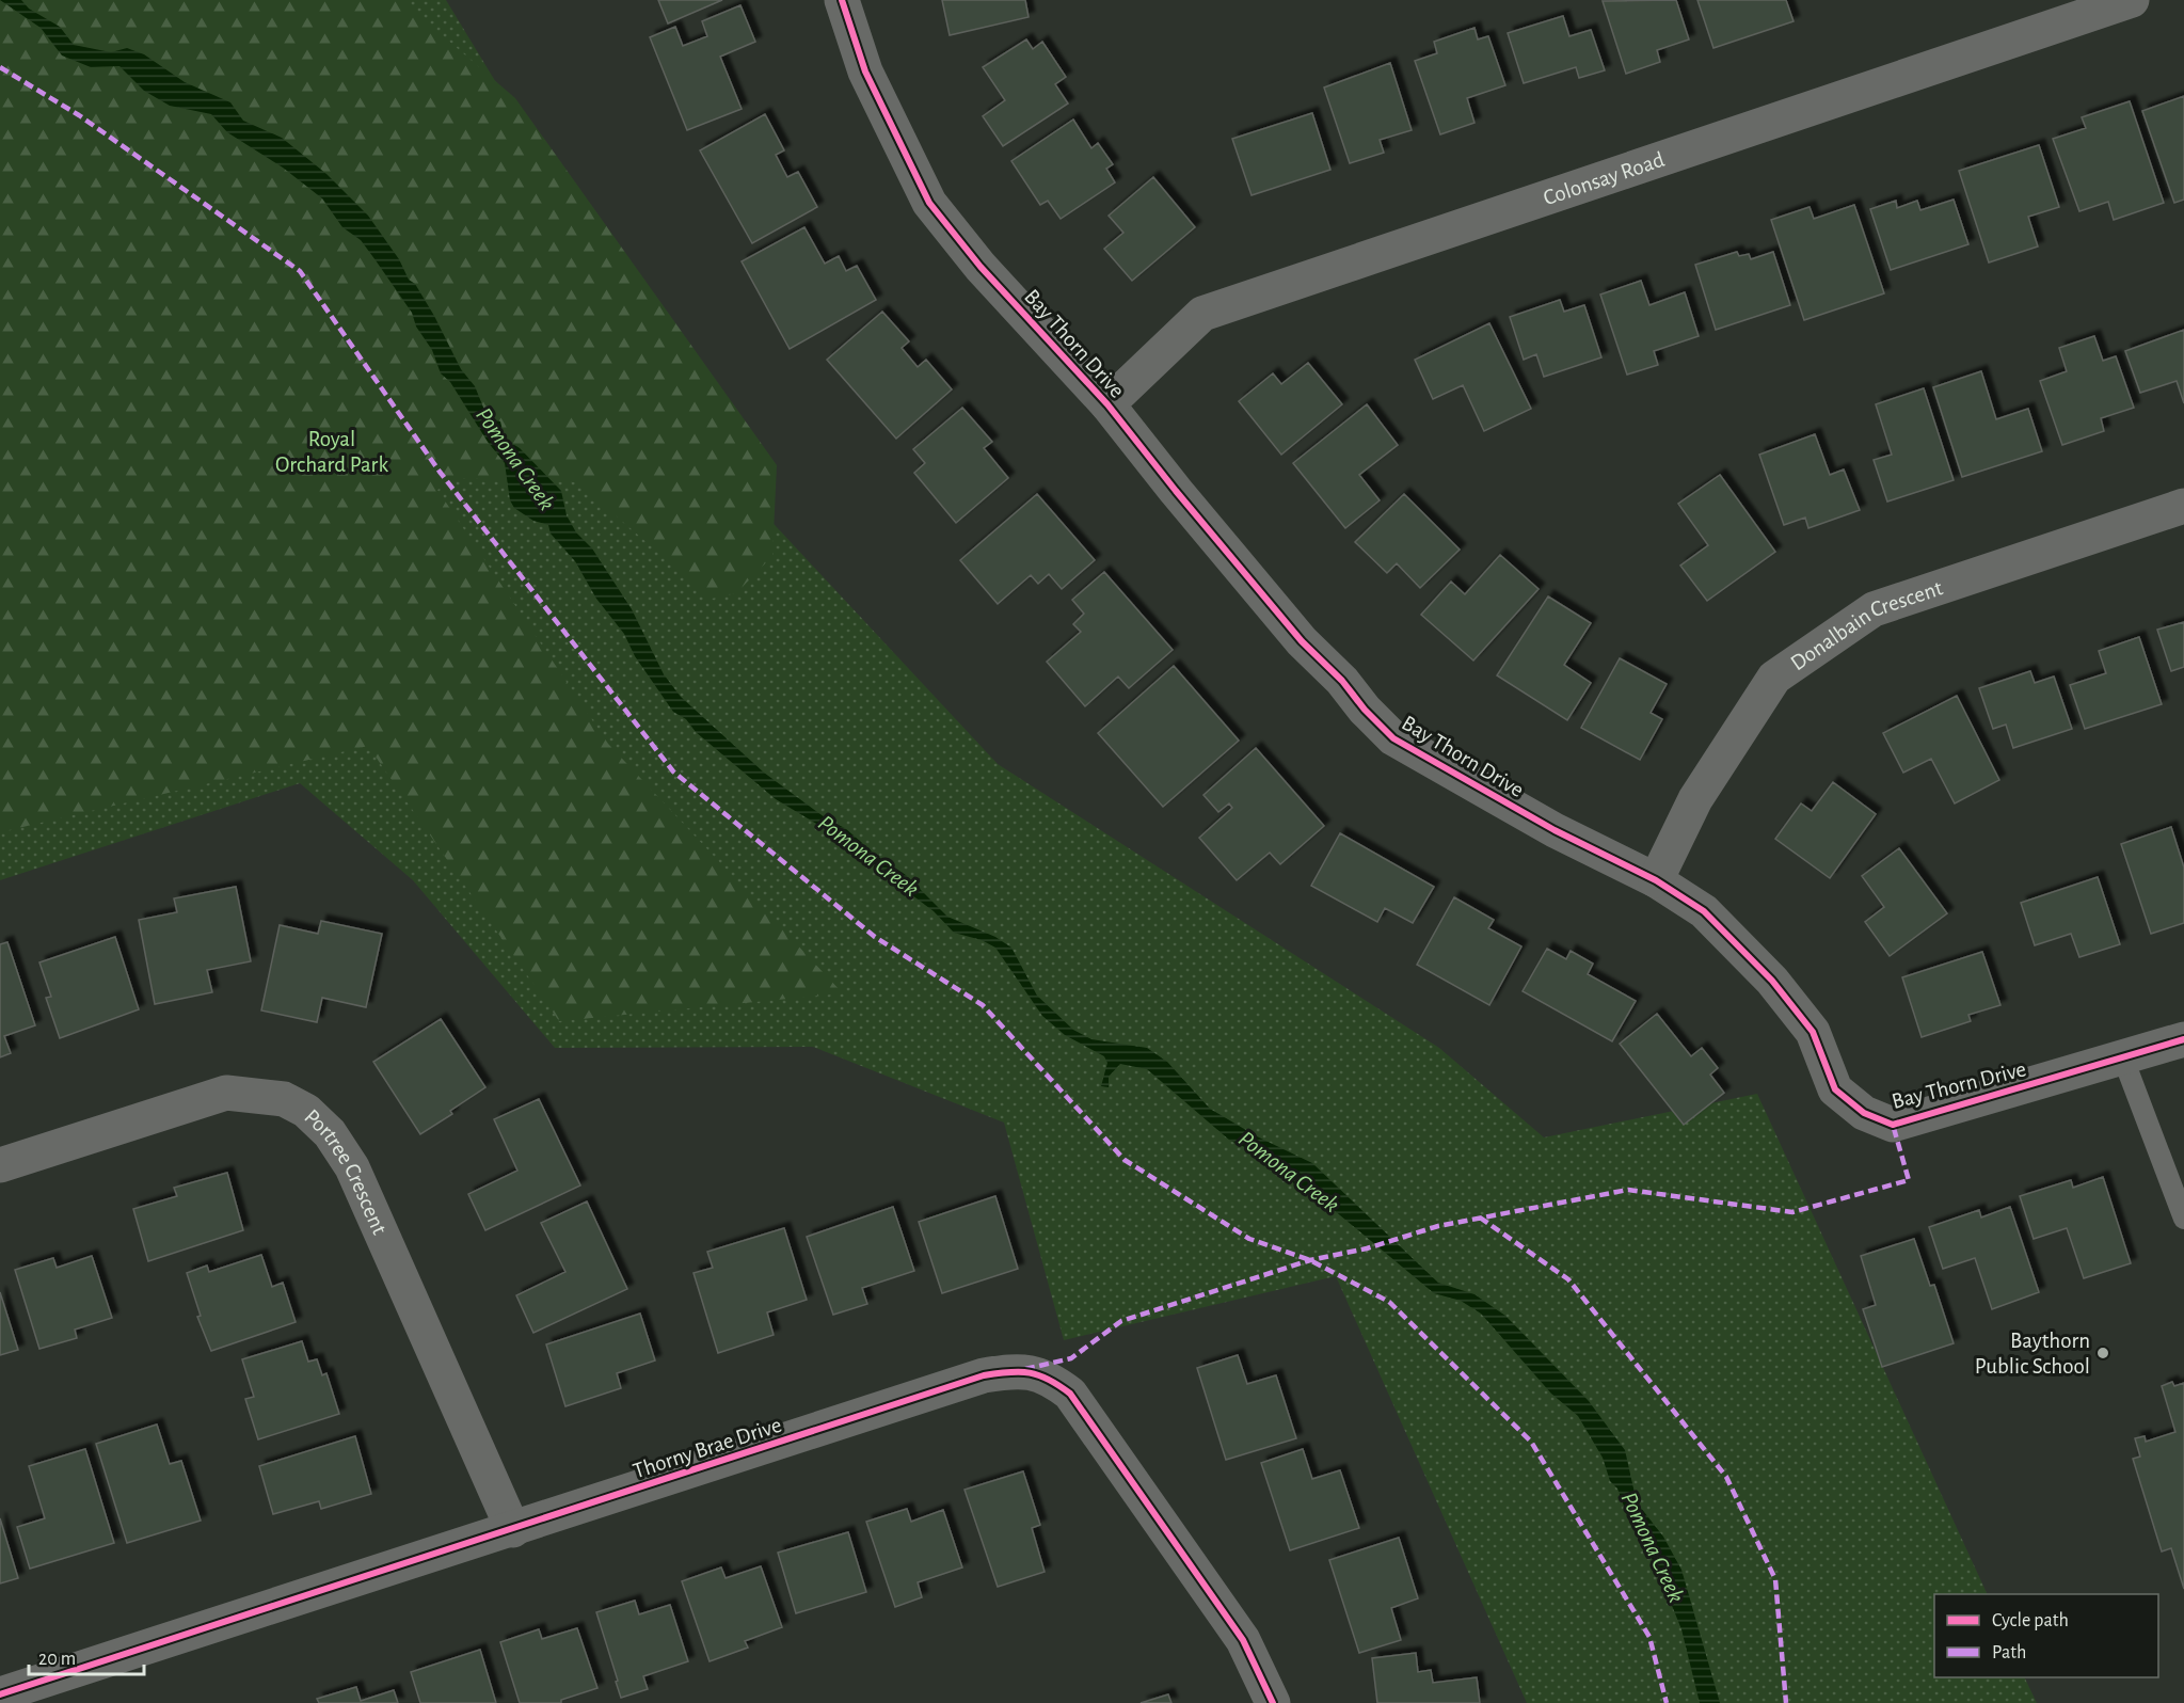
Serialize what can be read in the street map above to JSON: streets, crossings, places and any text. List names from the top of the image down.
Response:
{
  "streets": {
    "street": [
      "Colonsay Road",
      "Bay Thorn Drive",
      "Donalbain Crescent",
      "Portree Crescent",
      "Thorny Brae Drive"
    ]
  },
  "crossings": [
    ["Colonsay Road", "Bay Thorn Drive"],
    ["Bay Thorn Drive", "Donalbain Crescent"],
    ["Portree Crescent", "Thorny Brae Drive"]
  ],
  "water": ["Pomona Creek"],
  "parks": ["Royal Orchard Park"],
  "places": ["Baythorn Public School"],
  "legend": ["Cycle path", "Path"],
  "scale_bar": "20 m"
}
